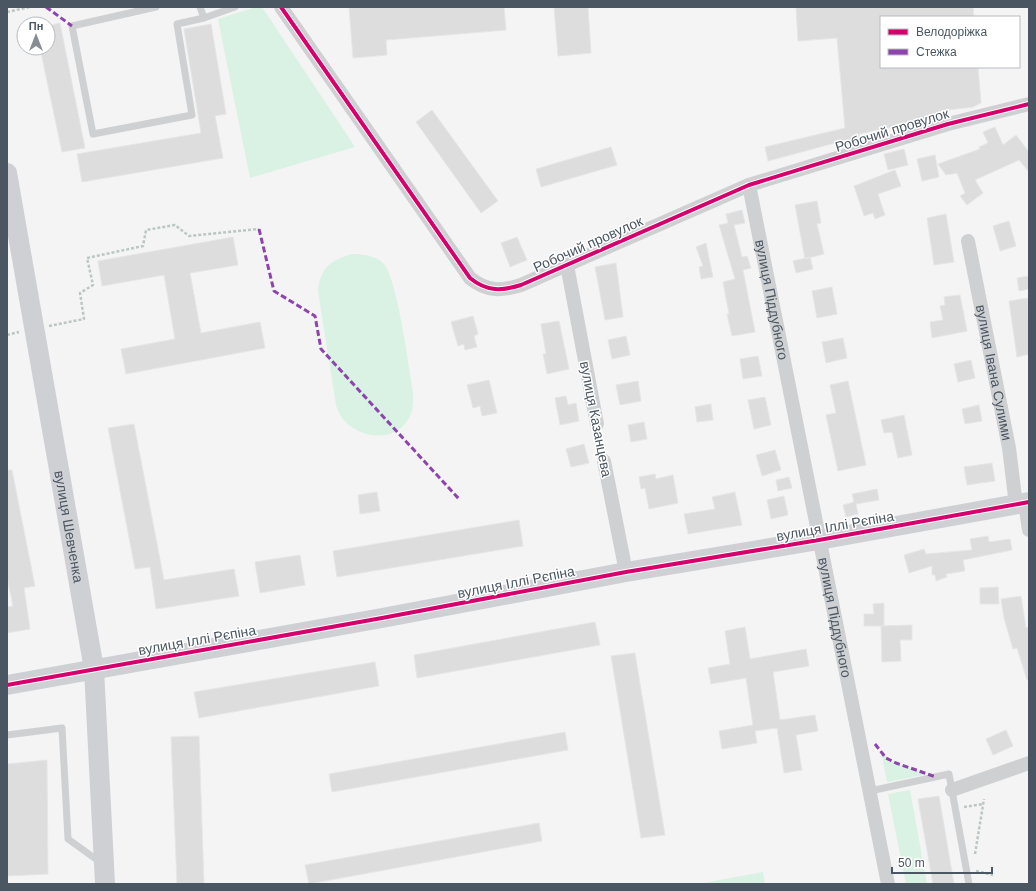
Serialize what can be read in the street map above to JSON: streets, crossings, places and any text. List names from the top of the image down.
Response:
{
  "streets": {
    "street": [
      "Робочий провулок",
      "вулиця Піддубного",
      "вулиця Івана Сулими",
      "вулиця Казанцева",
      "вулиця Іллі Рєпіна",
      "вулиця Шевченка"
    ]
  },
  "crossings": [
    ["Робочий провулок", "вулиця Піддубного"],
    ["Робочий провулок", "вулиця Казанцева"],
    ["вулиця Піддубного", "вулиця Іллі Рєпіна"],
    ["вулиця Івана Сулими", "вулиця Іллі Рєпіна"],
    ["вулиця Казанцева", "вулиця Іллі Рєпіна"],
    ["вулиця Іллі Рєпіна", "вулиця Шевченка"]
  ],
  "legend": ["Велодоріжка", "Стежка"],
  "scale_bar": "50 m",
  "north": "top"
}
